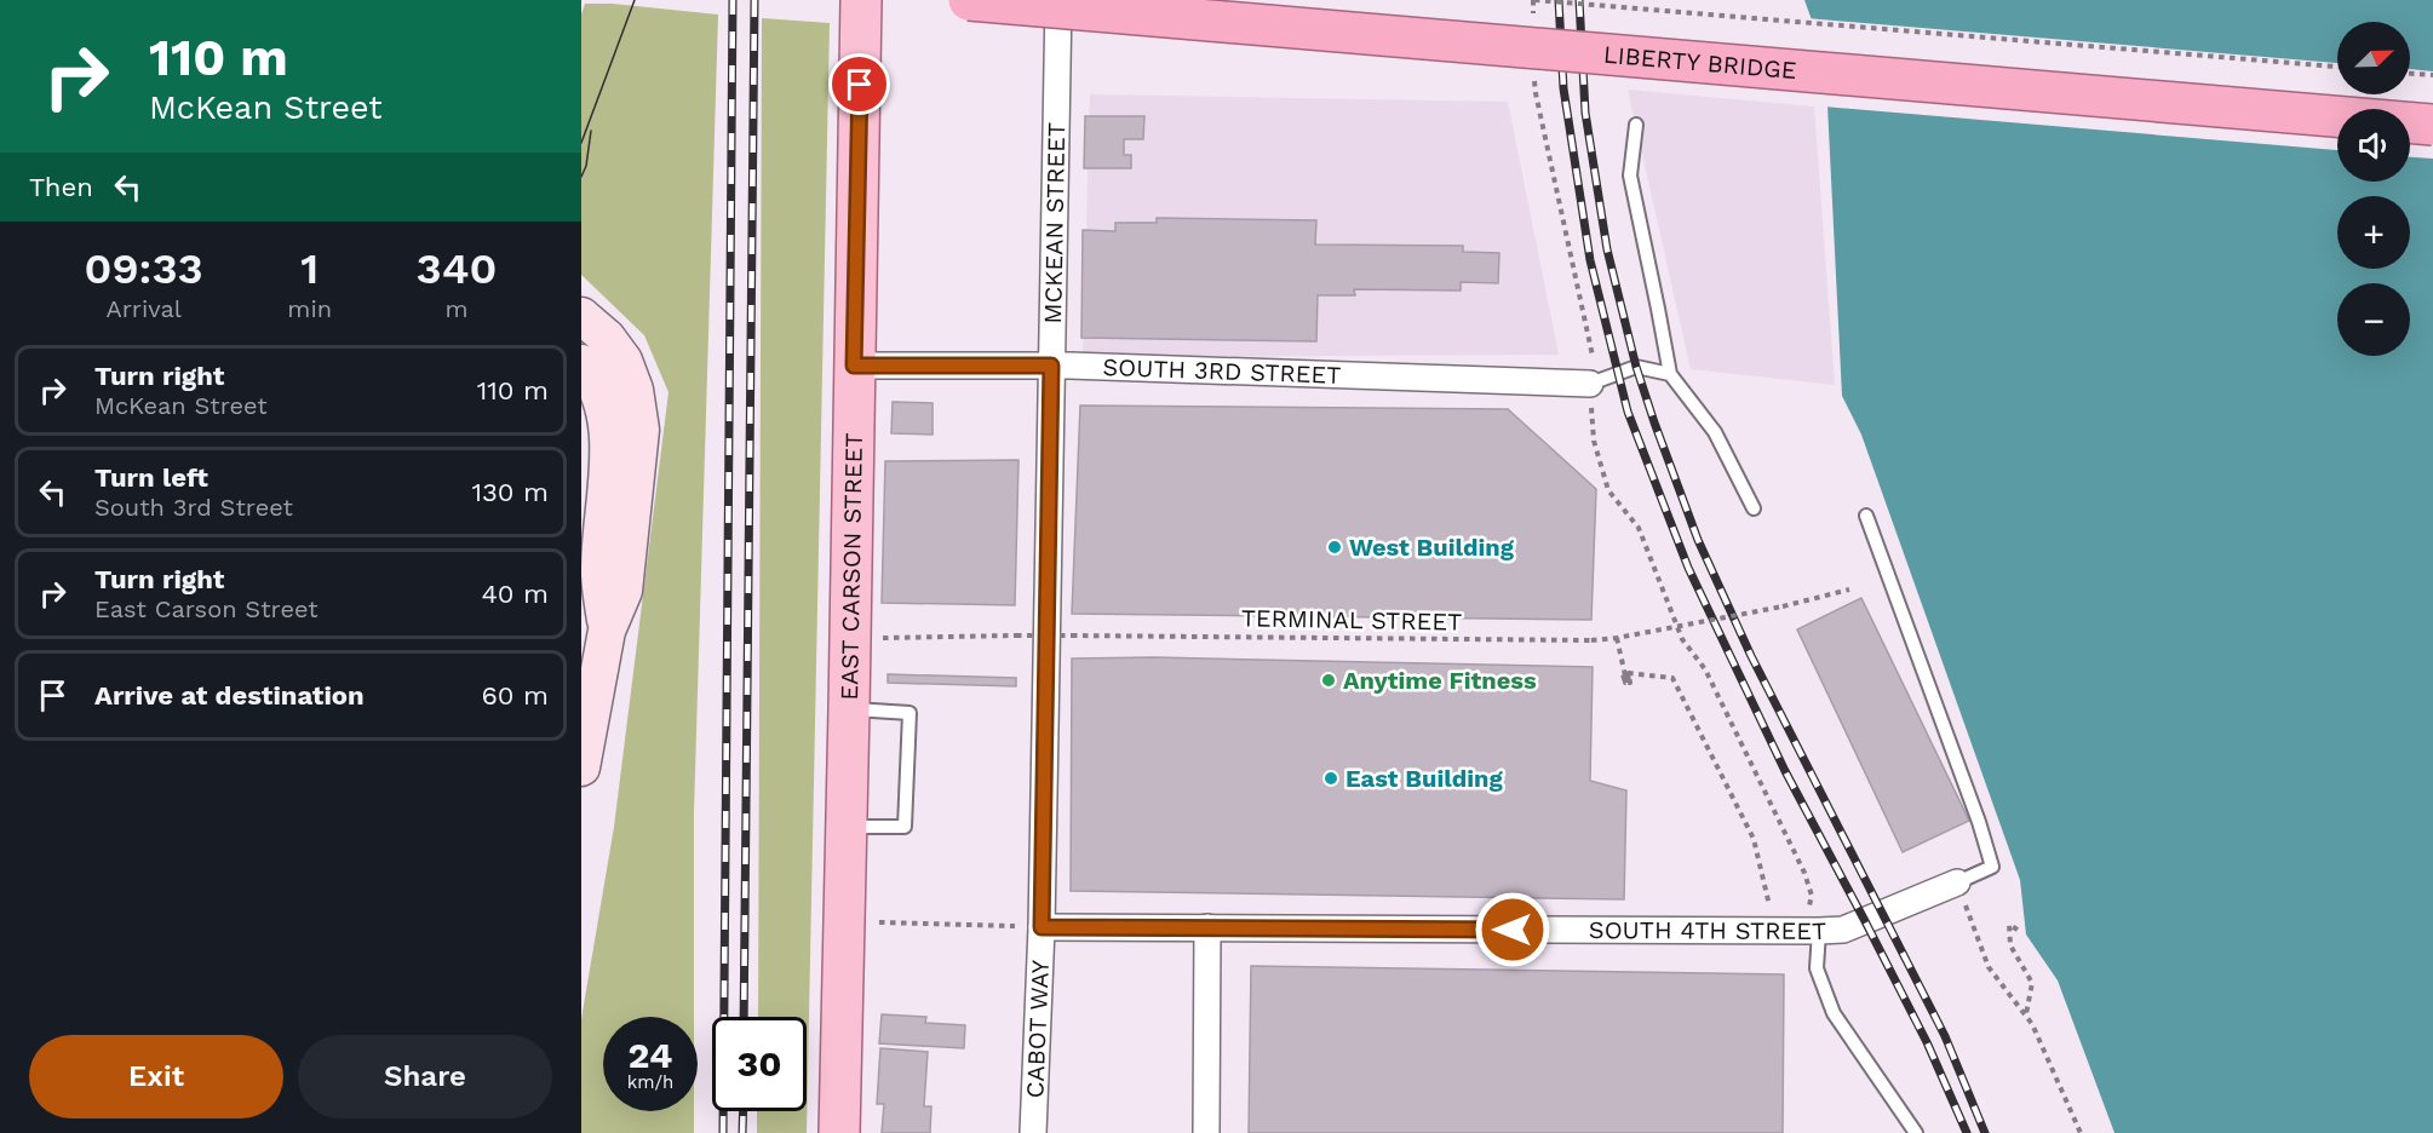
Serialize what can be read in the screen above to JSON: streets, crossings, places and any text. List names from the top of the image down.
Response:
{
  "streets": {
    "highway": ["LIBERTY BRIDGE"],
    "main road": ["EAST CARSON STREET"],
    "street": [
      "MCKEAN STREET",
      "SOUTH 3RD STREET",
      "SOUTH 4TH STREET",
      "CABOT WAY"
    ],
    "path": ["TERMINAL STREET"]
  },
  "crossings": [
    ["MCKEAN STREET", "SOUTH 3RD STREET"],
    ["MCKEAN STREET", "SOUTH 4TH STREET"],
    ["MCKEAN STREET", "CABOT WAY"],
    ["SOUTH 3RD STREET", "EAST CARSON STREET"],
    ["EAST CARSON STREET", "TERMINAL STREET"],
    ["SOUTH 4TH STREET", "CABOT WAY"]
  ],
  "places": ["West Building", "Anytime Fitness", "East Building"],
  "north": "top right",
  "page": {
    "turn": ["110 m", "McKean Street"],
    "map_buttons": ["+", "−"],
    "then": "Then",
    "eta": [
      "09:33",
      "Arrival",
      "1",
      "min",
      "340",
      "m"
    ],
    "list": [
      {
        "name": "Turn right",
        "note": "McKean Street",
        "value": "110 m"
      },
      {
        "name": "Turn left",
        "note": "South 3rd Street",
        "value": "130 m"
      },
      {
        "name": "Turn right",
        "note": "East Carson Street",
        "value": "40 m"
      },
      {
        "name": "Arrive at destination",
        "value": "60 m"
      }
    ],
    "speed": "24 km/h",
    "limit": "30",
    "buttons": ["Exit", "Share"]
  }
}
